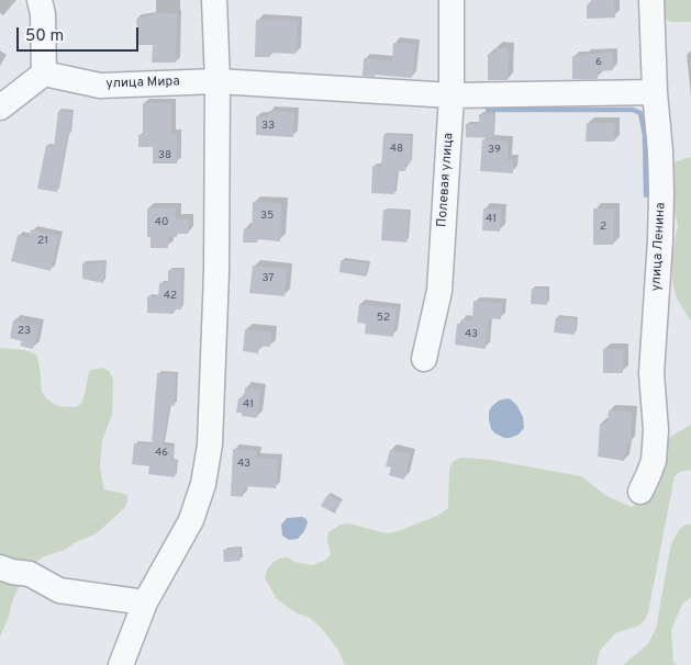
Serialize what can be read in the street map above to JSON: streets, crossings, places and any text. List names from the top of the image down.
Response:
{
  "streets": {
    "street": ["улица Мира", "Полевая улица", "улица Ленина"]
  },
  "crossings": [
    ["улица Мира", "Полевая улица"],
    ["улица Мира", "улица Ленина"]
  ],
  "house_numbers": [
    "6",
    "33",
    "48",
    "39",
    "38",
    "35",
    "41",
    "40",
    "2",
    "21",
    "37",
    "42",
    "52",
    "23",
    "43",
    "41",
    "46",
    "43"
  ],
  "scale_bar": "50 m"
}
